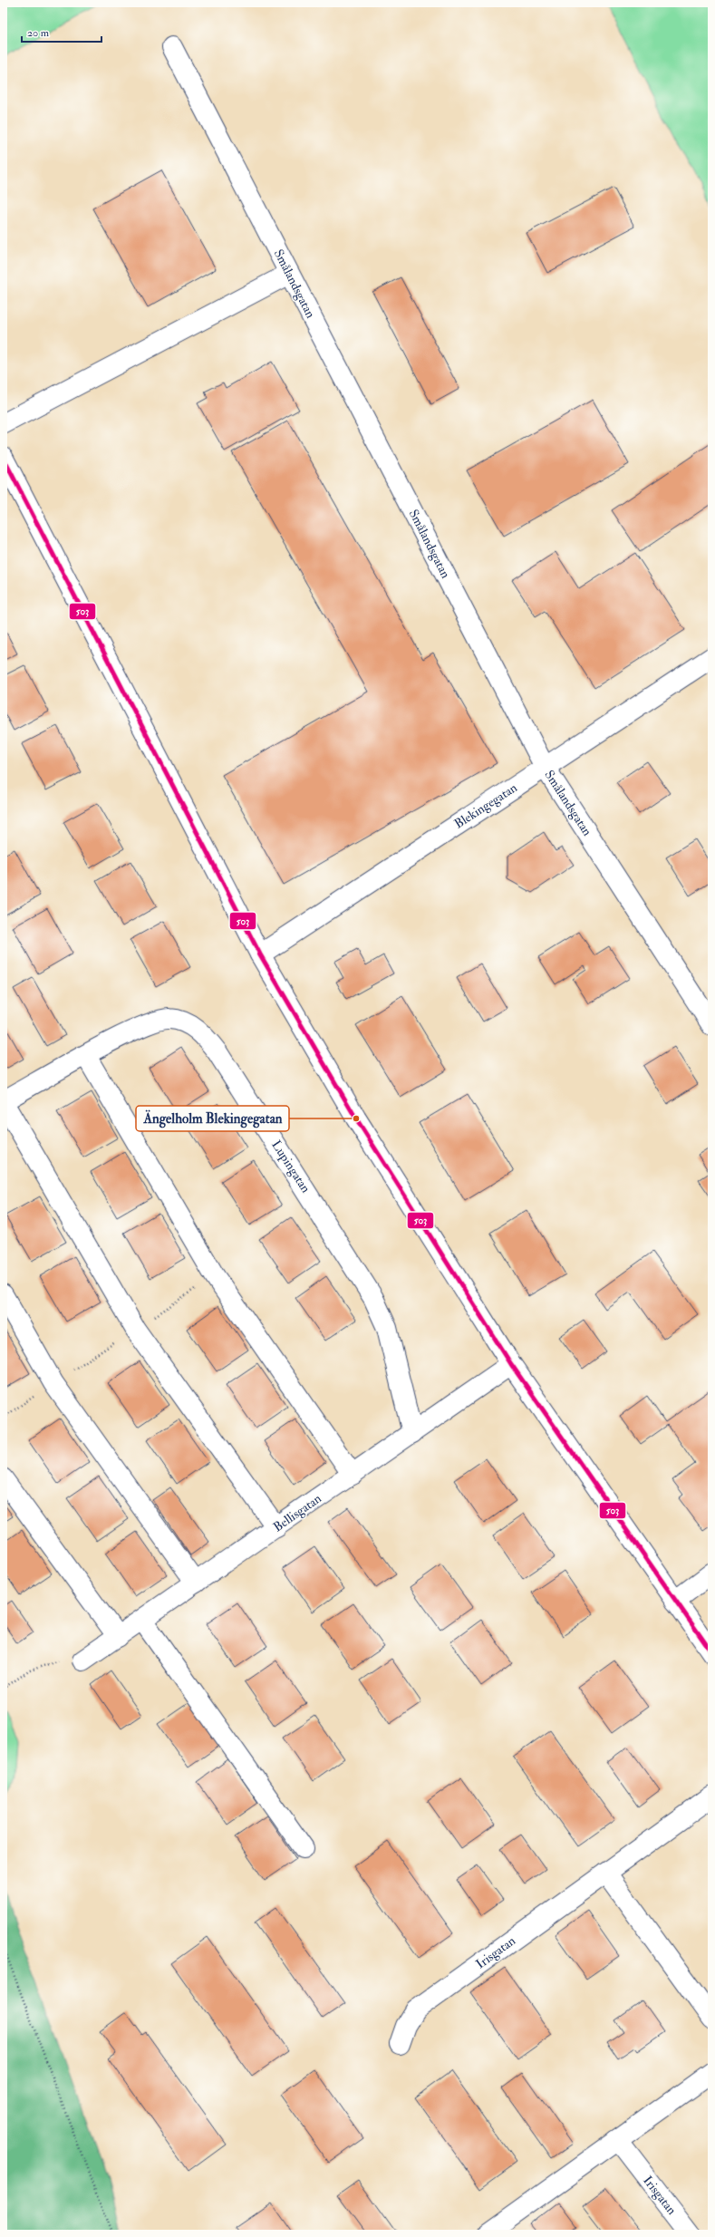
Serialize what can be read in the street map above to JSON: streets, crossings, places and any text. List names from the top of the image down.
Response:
{
  "streets": {
    "street": [
      "Smålandsgatan",
      "Blekingegatan",
      "Lupingatan",
      "Bellisgatan",
      "Irisgatan"
    ]
  },
  "crossings": [
    ["Smålandsgatan", "Blekingegatan"],
    ["Lupingatan", "Bellisgatan"]
  ],
  "places": ["Ängelholm Blekingegatan"],
  "lines": ["transit line 503"],
  "scale_bar": "20 m"
}
